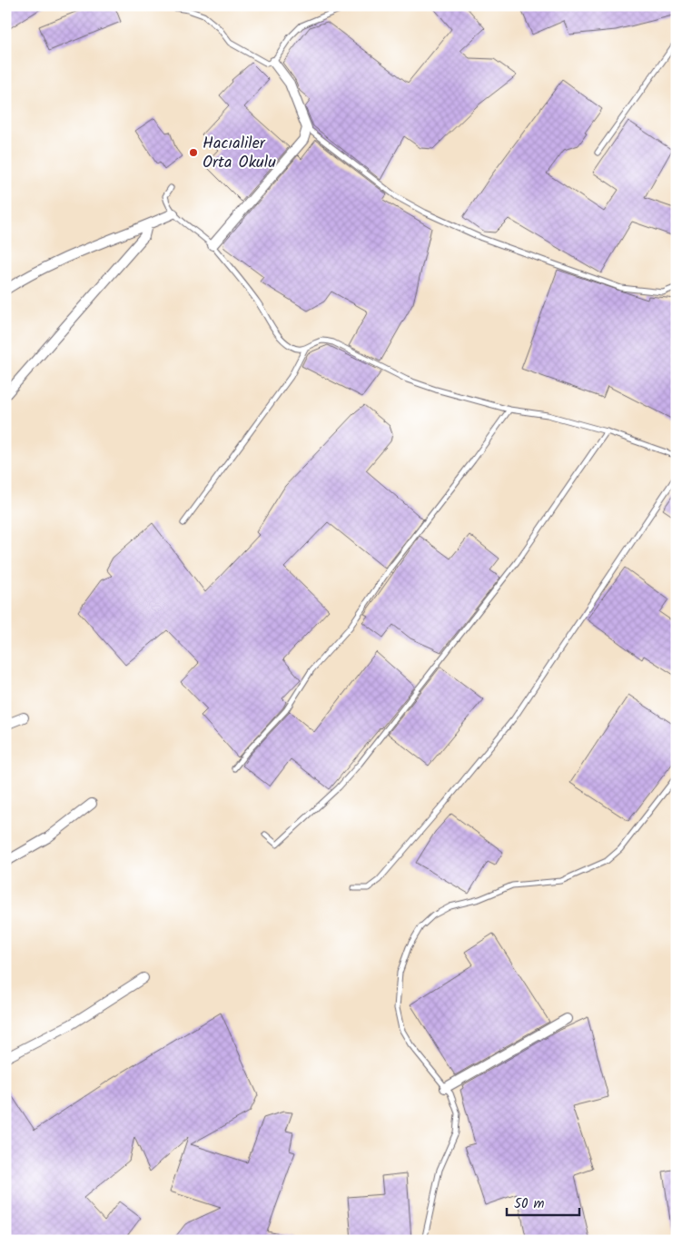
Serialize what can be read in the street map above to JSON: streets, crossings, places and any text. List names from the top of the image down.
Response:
{
  "places": ["Hacıaliler Orta Okulu"],
  "scale_bar": "50 m"
}
